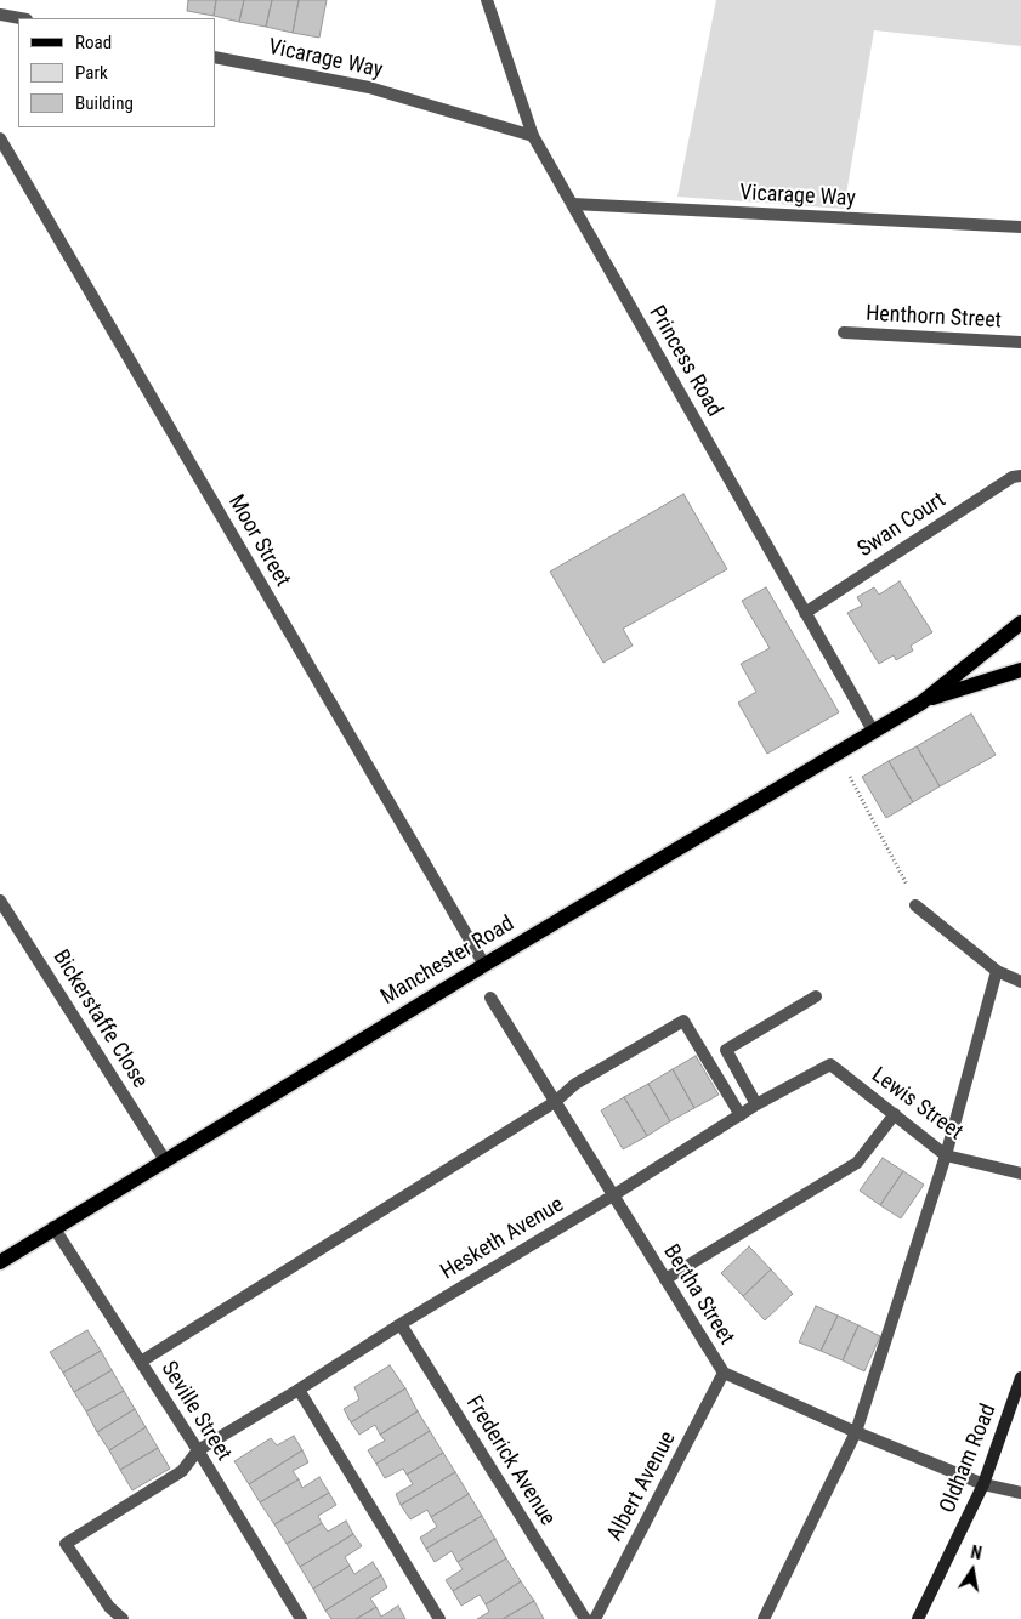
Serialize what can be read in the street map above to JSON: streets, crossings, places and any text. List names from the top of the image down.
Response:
{
  "streets": {
    "main road": ["Manchester Road", "Oldham Road"],
    "street": [
      "Vicarage Way",
      "Henthorn Street",
      "Princess Road",
      "Swan Court",
      "Moor Street",
      "Bickerstaffe Close",
      "Lewis Street",
      "Hesketh Avenue",
      "Bertha Street",
      "Seville Street",
      "Frederick Avenue",
      "Albert Avenue"
    ]
  },
  "crossings": [
    ["Vicarage Way", "Princess Road"],
    ["Princess Road", "Swan Court"],
    ["Princess Road", "Manchester Road"],
    ["Moor Street", "Manchester Road"],
    ["Manchester Road", "Bickerstaffe Close"],
    ["Manchester Road", "Seville Street"],
    ["Lewis Street", "Hesketh Avenue"],
    ["Hesketh Avenue", "Bertha Street"],
    ["Hesketh Avenue", "Seville Street"],
    ["Hesketh Avenue", "Frederick Avenue"],
    ["Bertha Street", "Oldham Road"],
    ["Bertha Street", "Albert Avenue"]
  ],
  "legend": ["Road", "Park", "Building"],
  "north": "top"
}
